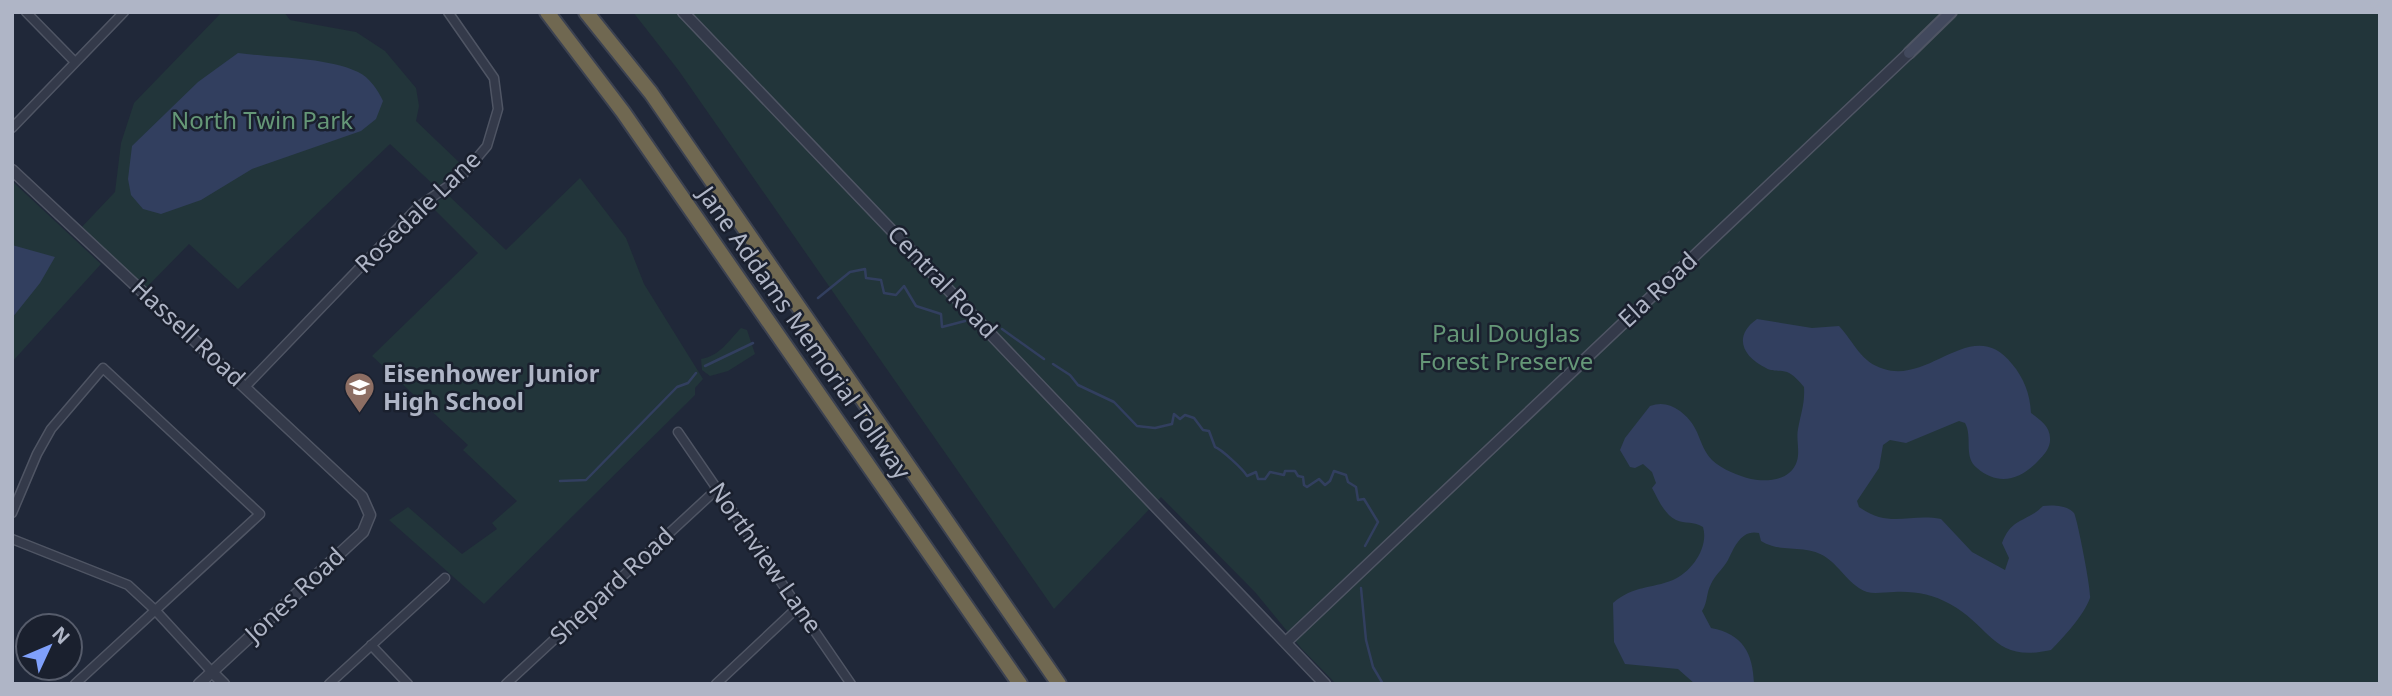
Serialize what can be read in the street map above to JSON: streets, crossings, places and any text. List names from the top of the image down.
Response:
{
  "streets": {
    "highway": ["Jane Addams Memorial Tollway"],
    "street": [
      "Rosedale Lane",
      "Central Road",
      "Ela Road",
      "Hassell Road",
      "Northview Lane",
      "Shepard Road",
      "Jones Road"
    ]
  },
  "crossings": [
    ["Rosedale Lane", "Hassell Road"],
    ["Central Road", "Ela Road"],
    ["Hassell Road", "Jones Road"],
    ["Northview Lane", "Shepard Road"]
  ],
  "parks": ["North Twin Park", "Paul Douglas Forest Preserve"],
  "places": {
    "school or university": ["Eisenhower Junior High School"]
  },
  "north": "top right"
}
